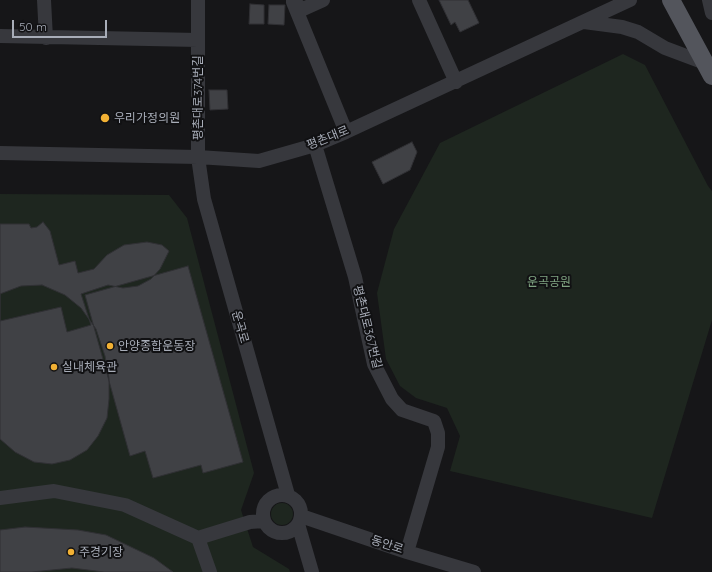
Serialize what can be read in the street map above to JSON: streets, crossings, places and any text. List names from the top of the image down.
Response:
{
  "streets": {
    "street": [
      "평촌대로374번길",
      "평촌대로",
      "운곡로",
      "평촌대로367번길",
      "동안로"
    ]
  },
  "crossings": [
    ["평촌대로374번길", "평촌대로"],
    ["평촌대로374번길", "운곡로"],
    ["평촌대로", "운곡로"],
    ["평촌대로", "평촌대로367번길"],
    ["운곡로", "동안로"],
    ["평촌대로367번길", "동안로"]
  ],
  "parks": ["운곡공원"],
  "places": [
    "우리가정의원",
    "안양종합운동장",
    "실내체육관",
    "주경기장"
  ],
  "scale_bar": "50 m"
}
